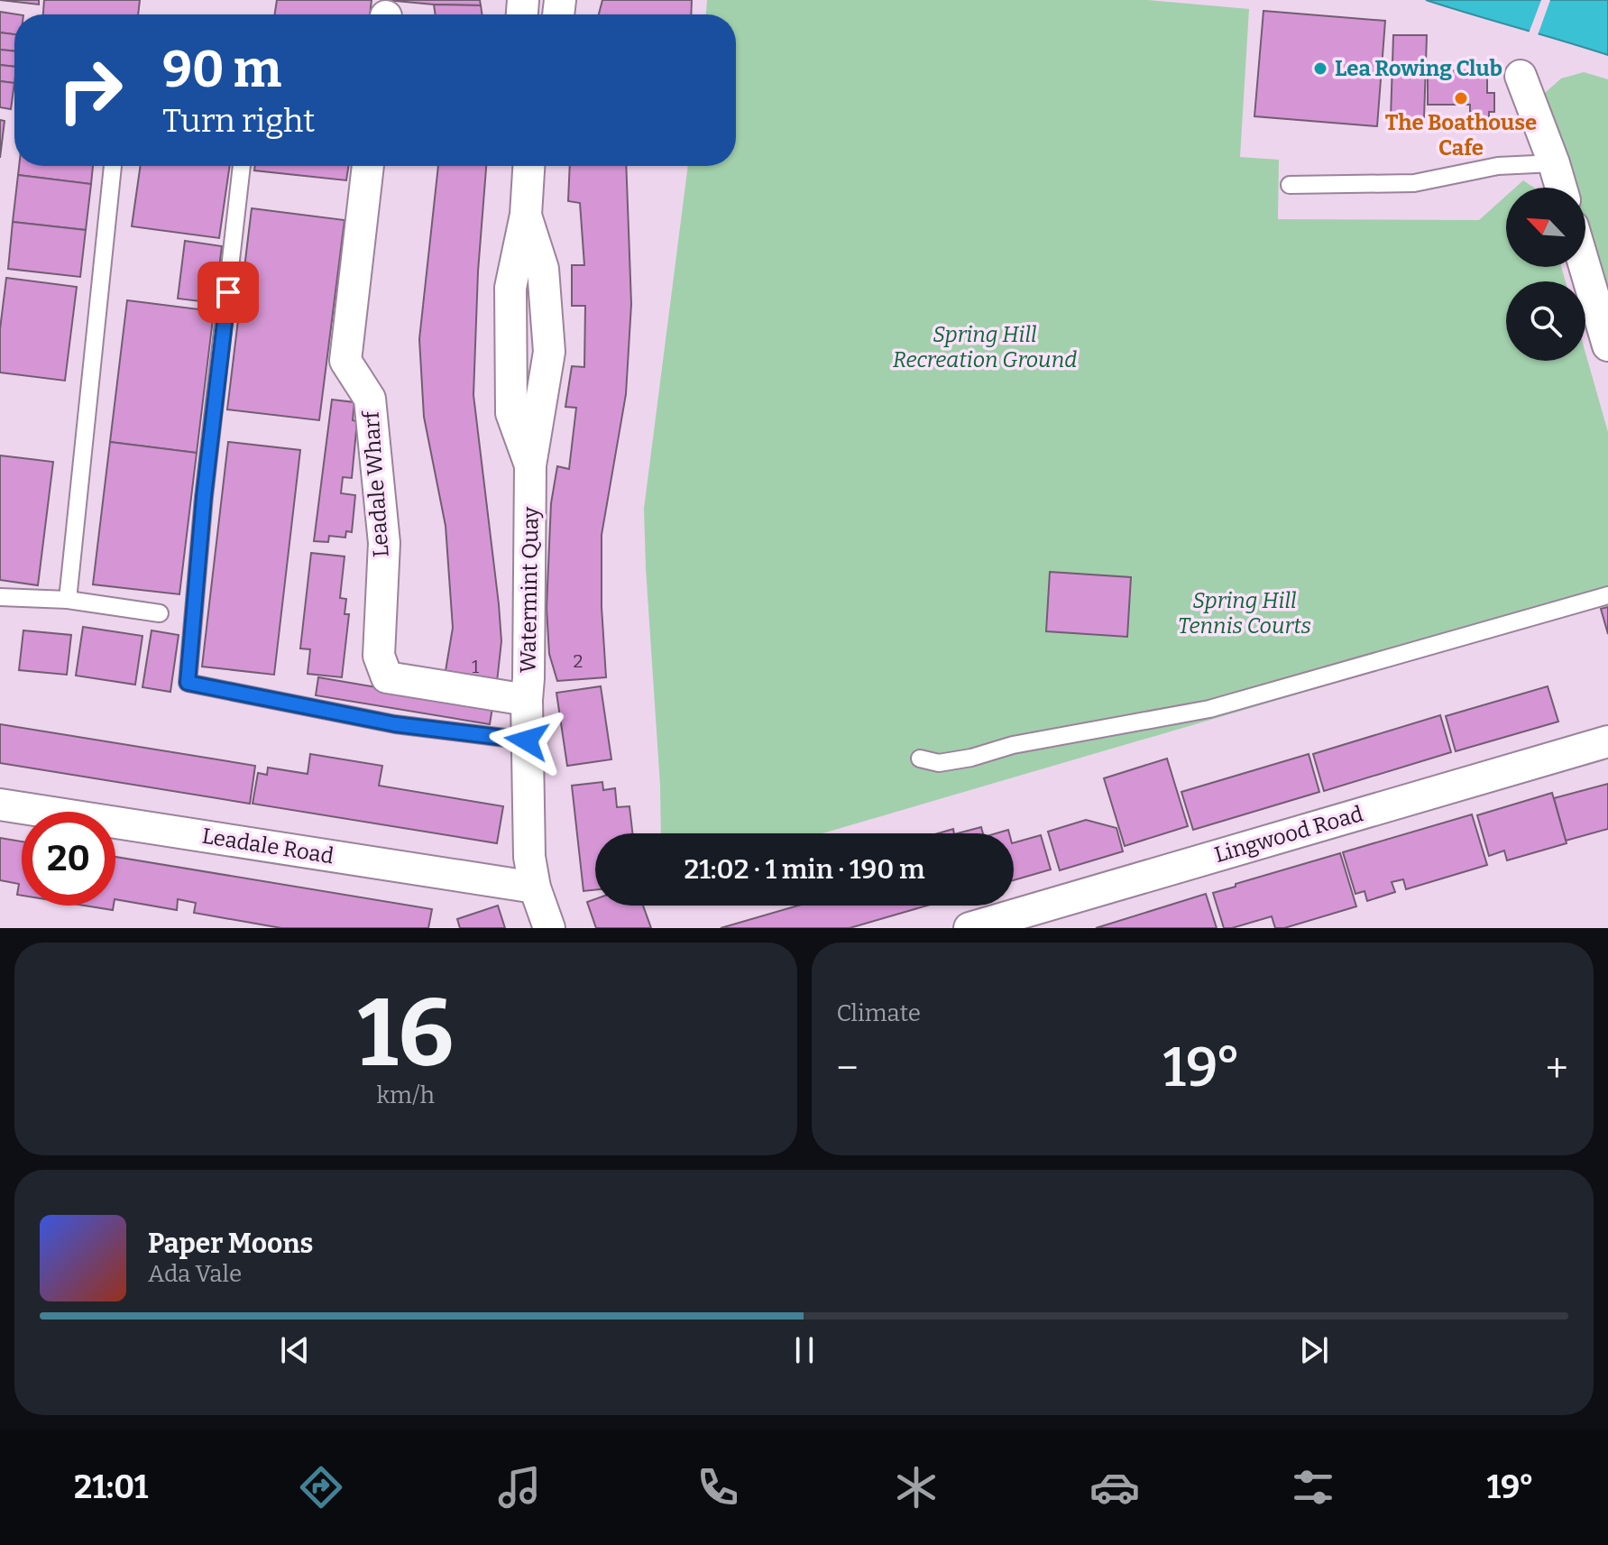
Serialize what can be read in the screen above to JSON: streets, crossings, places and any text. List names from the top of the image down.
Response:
{
  "streets": {
    "street": [
      "Leadale Wharf",
      "Watermint Quay",
      "Lingwood Road",
      "Leadale Road"
    ]
  },
  "crossings": [
    ["Leadale Wharf", "Watermint Quay"],
    ["Watermint Quay", "Leadale Road"]
  ],
  "parks": ["Spring Hill Recreation Ground", "Spring Hill Tennis Courts"],
  "places": ["Lea Rowing Club", "The Boathouse Cafe"],
  "house_numbers": ["2", "1"],
  "north": "top left",
  "page": {
    "turn": ["90 m", "Turn right"],
    "limit": "20",
    "trip": "21:02 · 1 min · 190 m",
    "tile": [
      ["16", "km/h"],
      "Climate"
    ],
    "heat": ["−", "19°", "+"],
    "song": ["Paper Moons", "Ada Vale"],
    "tabs": ["21:01", "19°"]
  }
}
